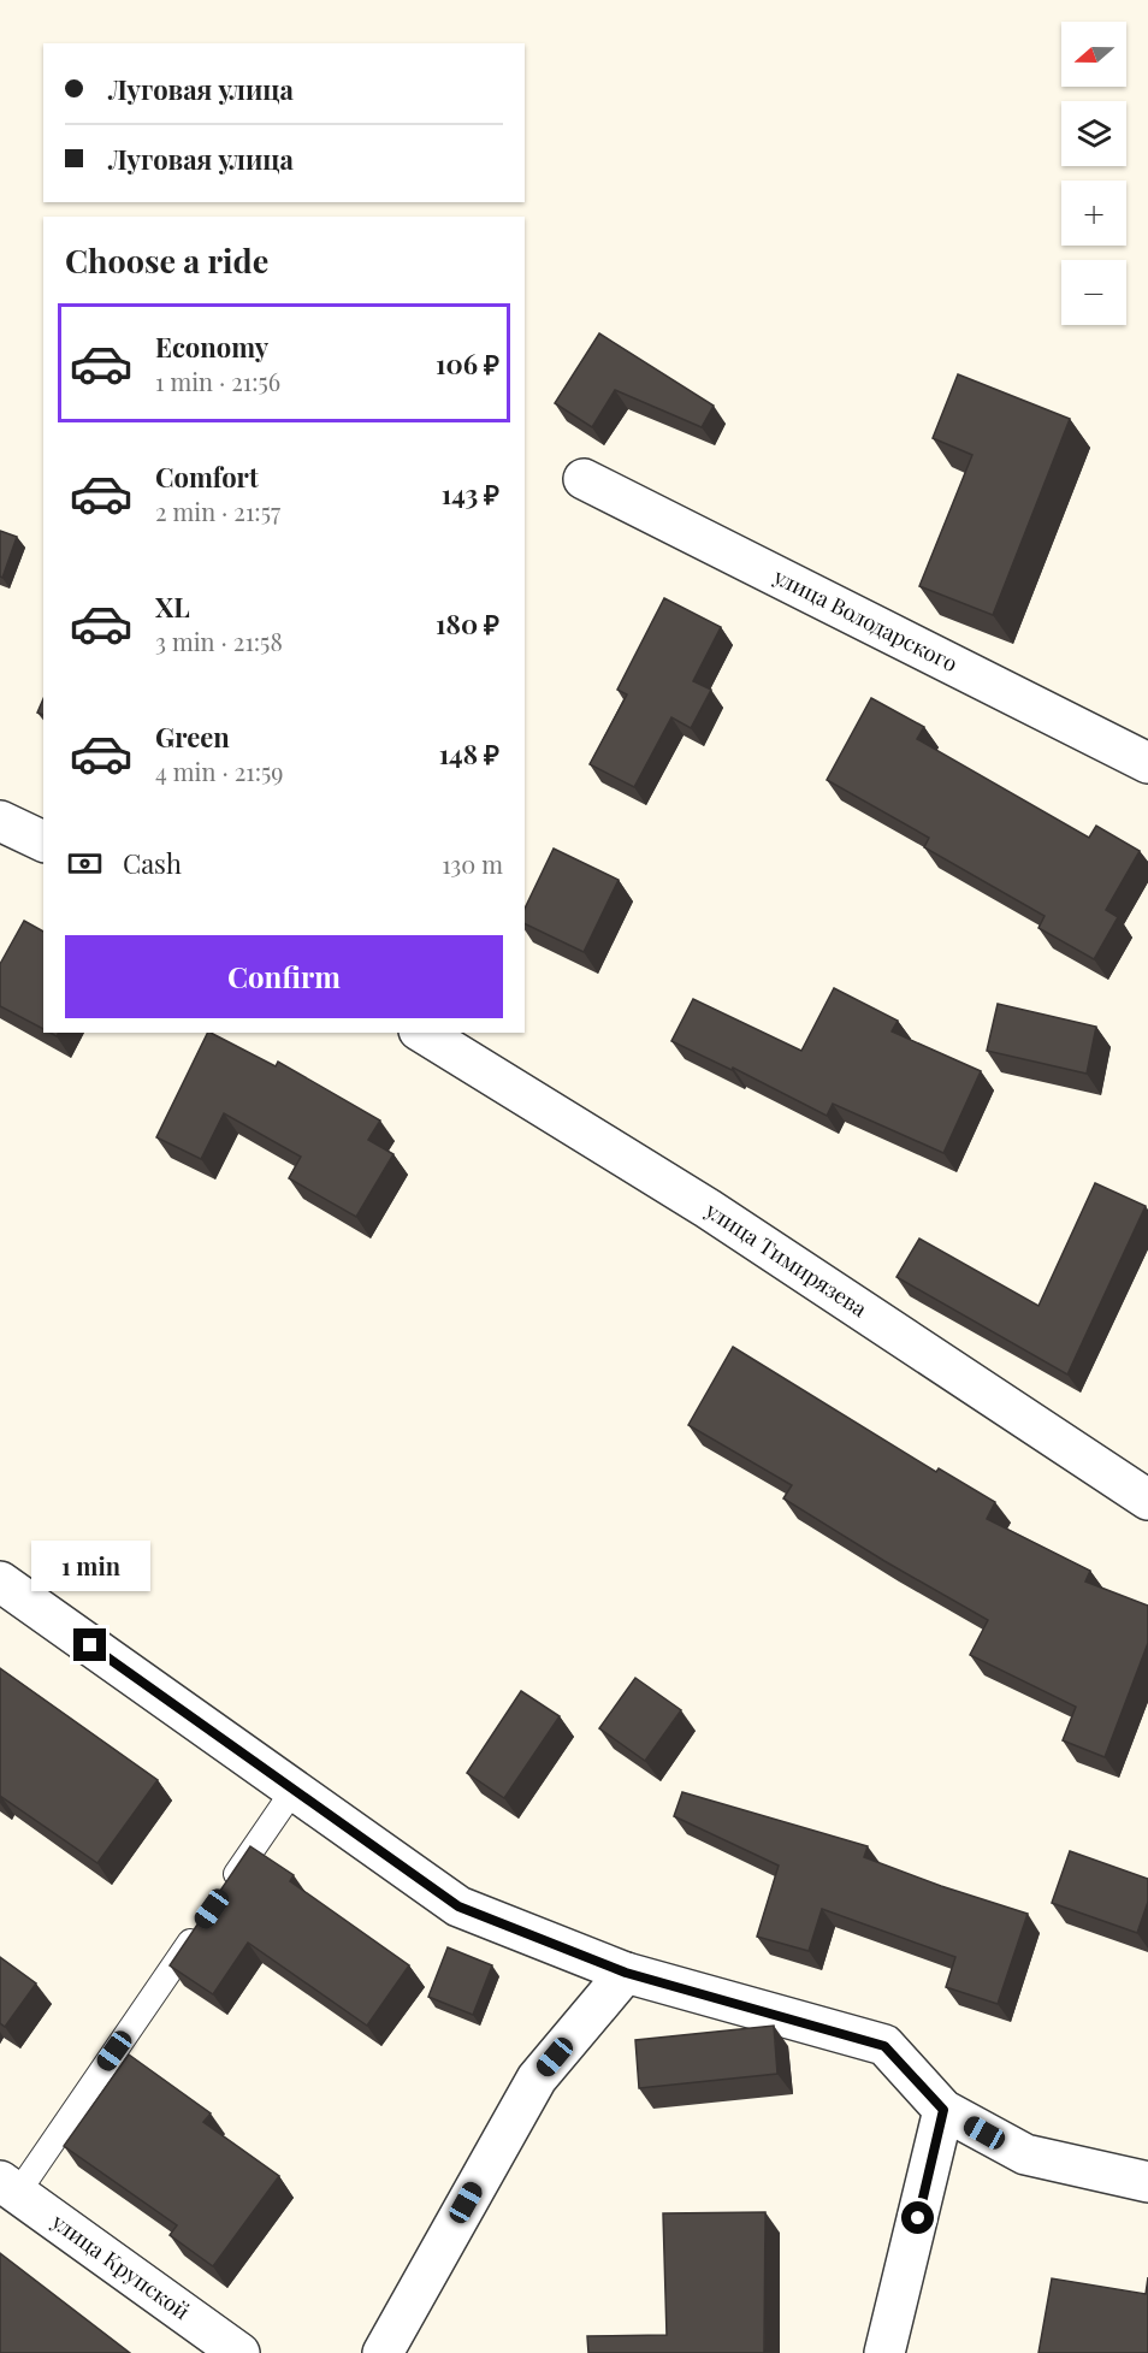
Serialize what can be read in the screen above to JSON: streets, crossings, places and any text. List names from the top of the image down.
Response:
{
  "streets": {
    "street": ["улица Володарского", "улица Тимирязева", "улица Крупской"]
  },
  "north": "left",
  "page": {
    "map_buttons": ["+", "−"],
    "banner": ["Луговая улица", "Луговая улица"],
    "heading": "Choose a ride",
    "list": [
      {
        "name": "Economy",
        "note": "1 min · 21:56",
        "value": "106 ₽"
      },
      {
        "name": "Comfort",
        "note": "2 min · 21:57",
        "value": "143 ₽"
      },
      {
        "name": "XL",
        "note": "3 min · 21:58",
        "value": "180 ₽"
      },
      {
        "name": "Green",
        "note": "4 min · 21:59",
        "value": "148 ₽"
      }
    ],
    "pay": ["Cash", "130 m"],
    "buttons": "Confirm",
    "bubble": "1 min"
  }
}
